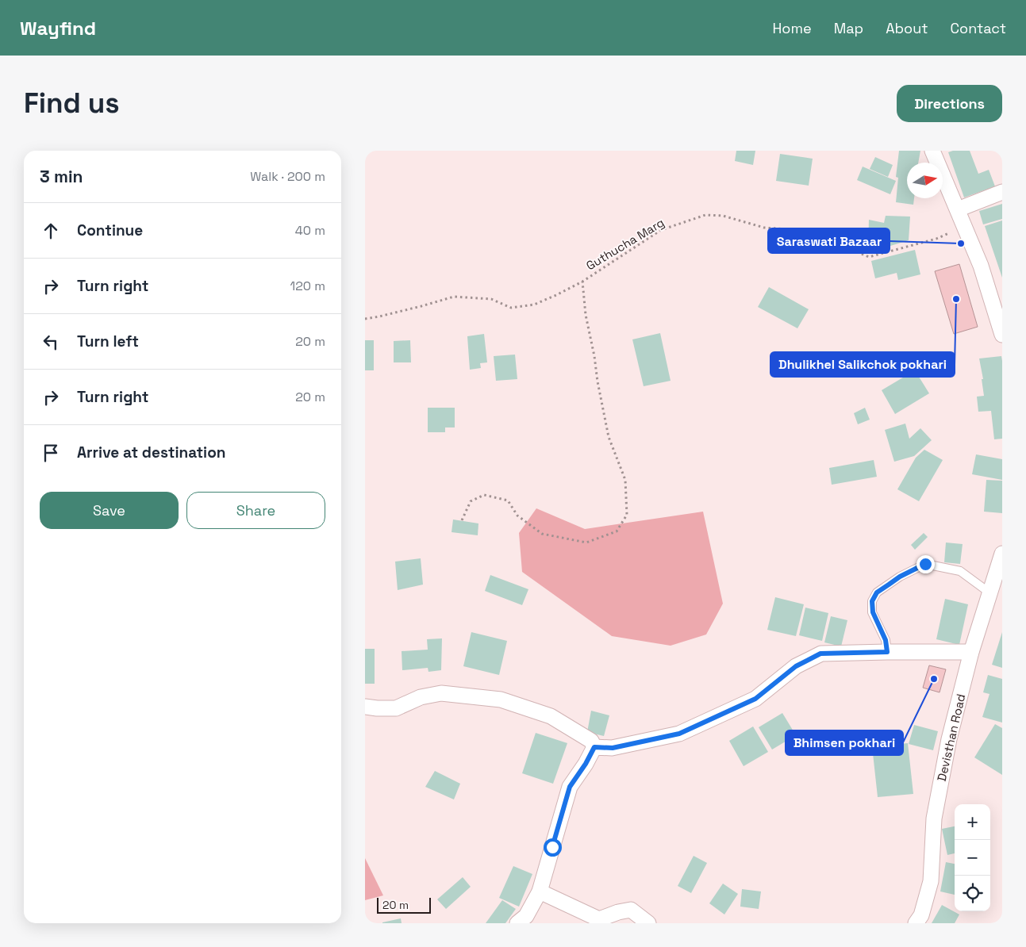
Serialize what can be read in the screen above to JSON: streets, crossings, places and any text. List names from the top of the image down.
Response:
{
  "streets": {
    "street": ["Devisthan Road"],
    "path": ["Guthucha Marg"]
  },
  "places": ["Saraswati Bazaar", "Dhulikhel Salikchok pokhari", "Bhimsen pokhari"],
  "scale_bar": "20 m",
  "north": "right",
  "page": {
    "header": "Wayfind",
    "nav": [
      "Home",
      "Map",
      "About",
      "Contact"
    ],
    "buttons": [
      "Directions",
      ["Save", "Share"]
    ],
    "title": "Find us",
    "heading": ["3 min", "Walk · 200 m"],
    "list": [
      ["Continue", "40 m"],
      ["Turn right", "120 m"],
      ["Turn left", "20 m"],
      ["Turn right", "20 m"],
      "Arrive at destination"
    ],
    "map_buttons": ["+", "−"],
    "scale": "20 m"
  }
}
